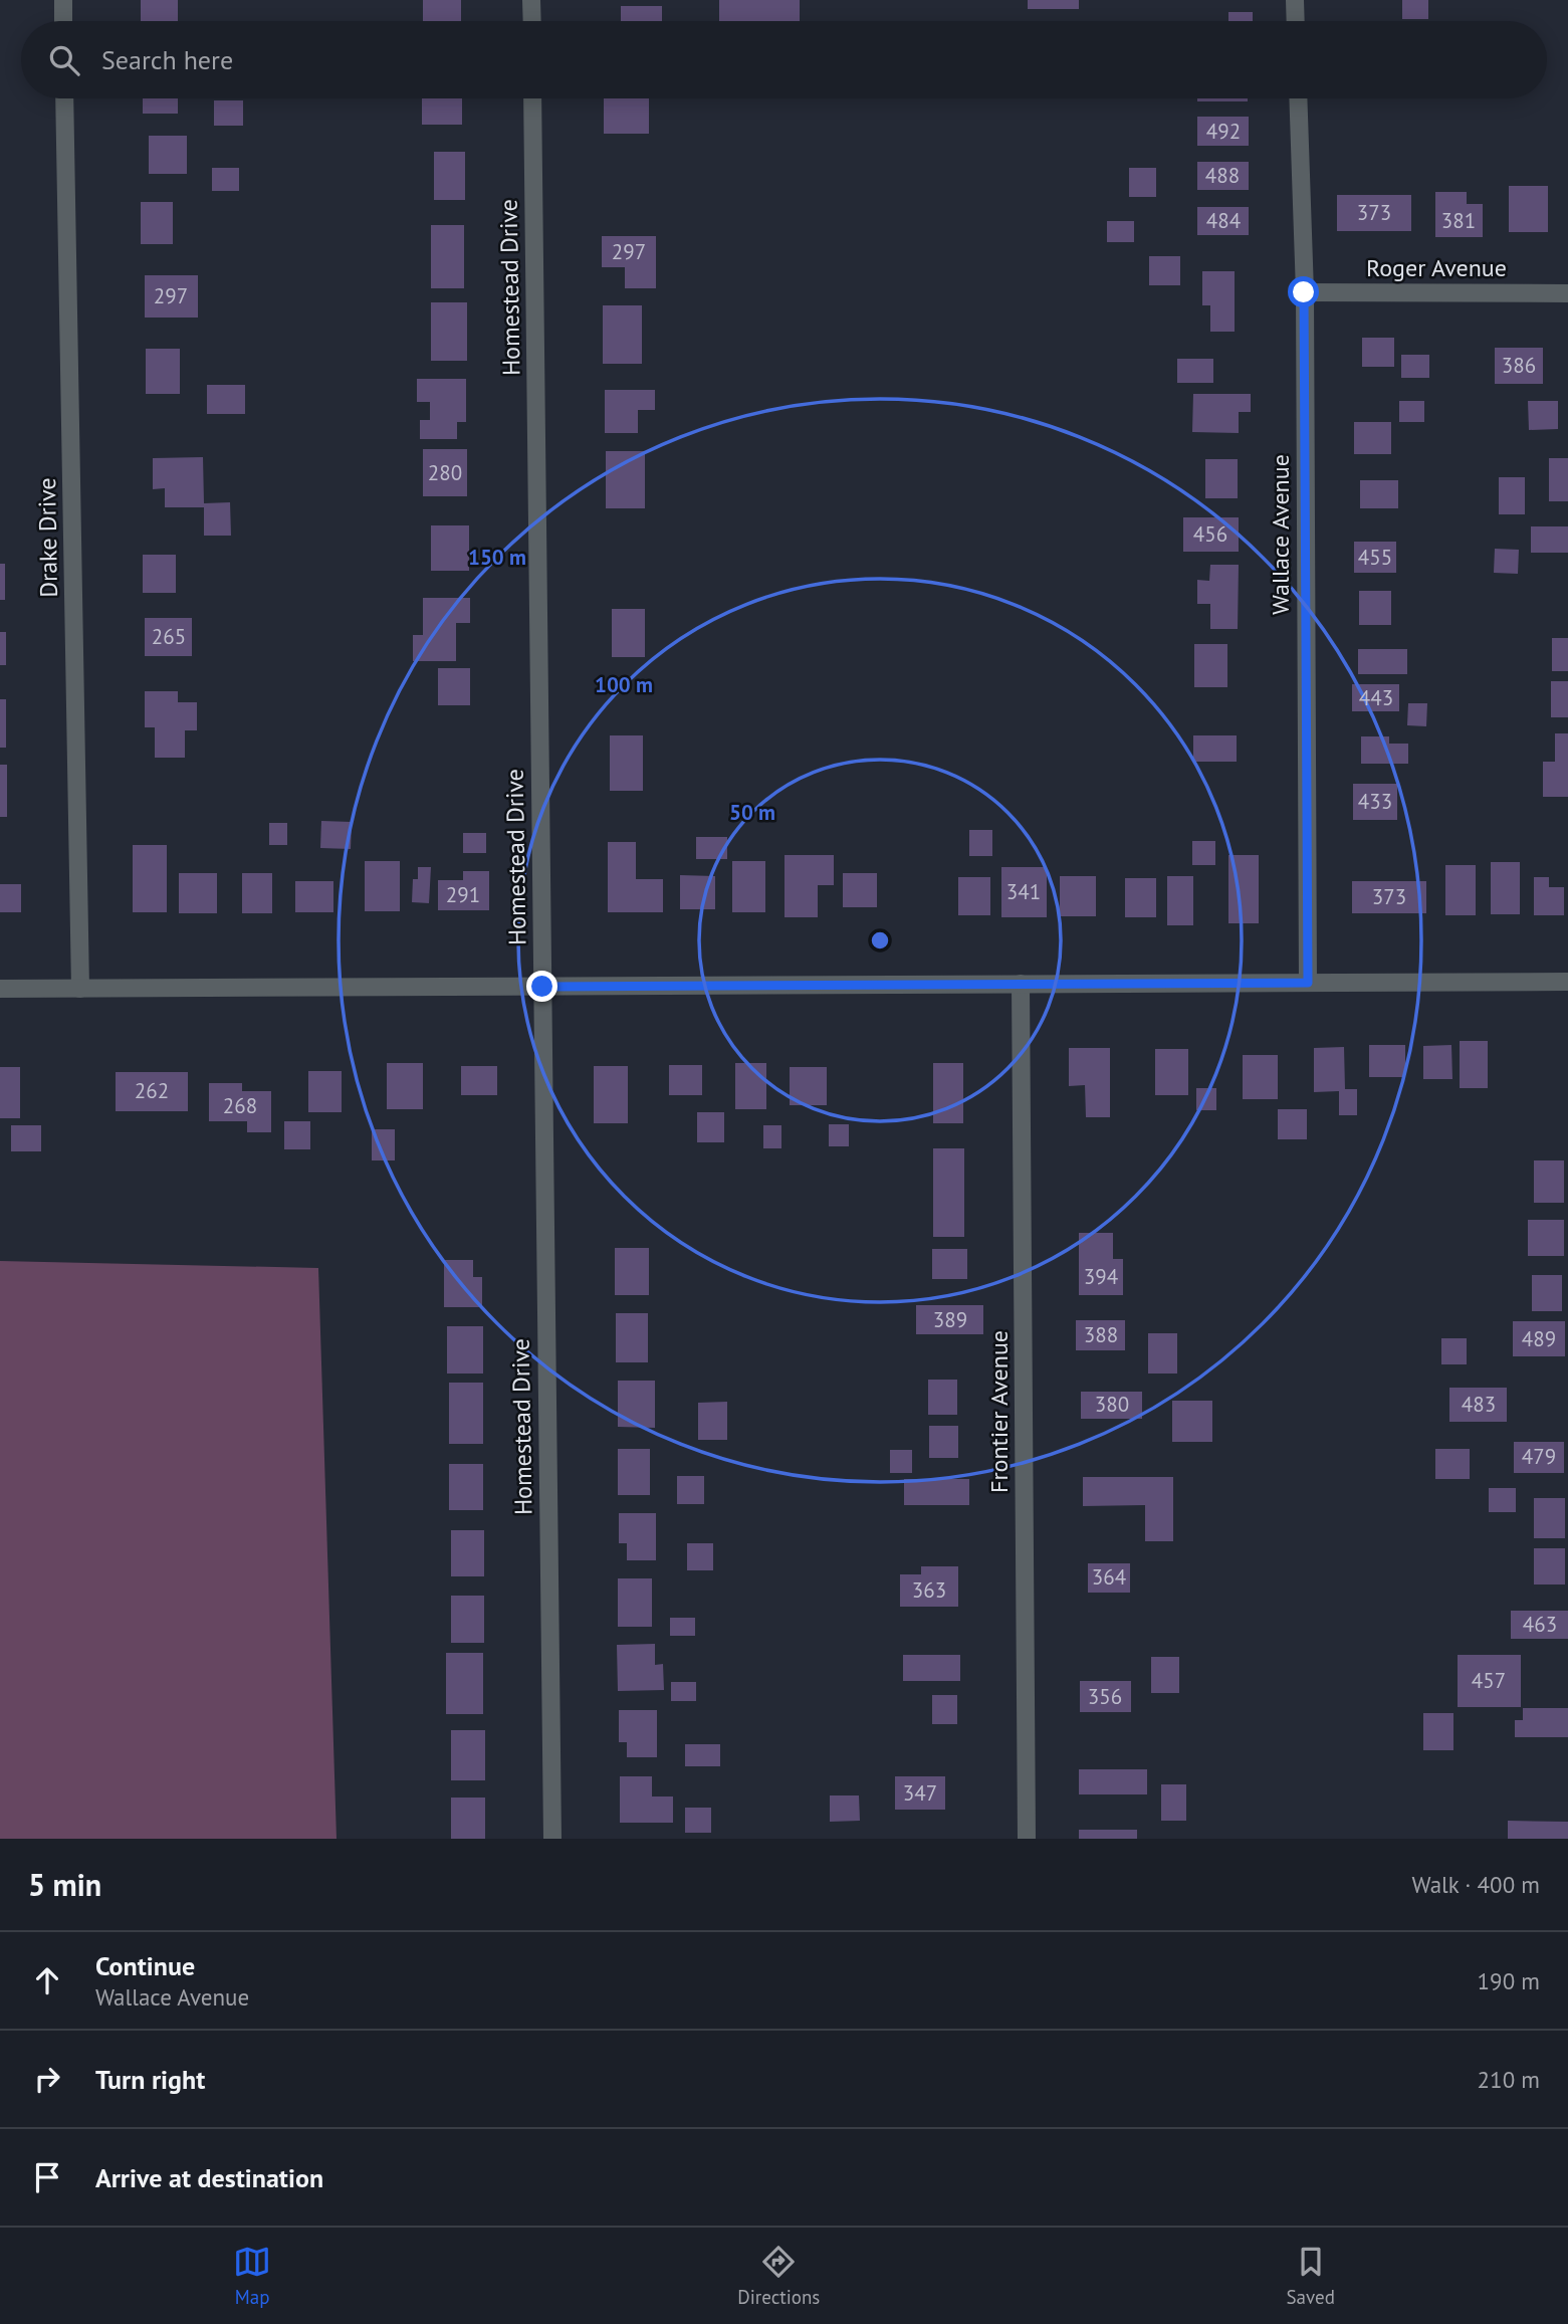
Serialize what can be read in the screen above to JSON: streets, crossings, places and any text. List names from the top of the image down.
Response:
{
  "streets": {
    "street": [
      "Roger Avenue",
      "Homestead Drive",
      "Wallace Avenue",
      "Drake Drive",
      "Frontier Avenue"
    ]
  },
  "crossings": [
    ["Roger Avenue", "Wallace Avenue"]
  ],
  "house_numbers": [
    "492",
    "488",
    "373",
    "484",
    "381",
    "297",
    "297",
    "386",
    "280",
    "456",
    "455",
    "265",
    "443",
    "433",
    "341",
    "291",
    "373",
    "262",
    "268",
    "394",
    "389",
    "388",
    "489",
    "380",
    "483",
    "479",
    "364",
    "363",
    "463",
    "457",
    "356",
    "347"
  ],
  "page": {
    "search": "Search here",
    "heading": ["5 min", "Walk · 400 m"],
    "list": [
      ["Continue", "Wallace Avenue", "190 m"],
      ["Turn right", "210 m"],
      "Arrive at destination"
    ],
    "nav": ["Map", "Directions", "Saved"]
  },
  "rings": ["150 m", "100 m", "50 m"]
}
